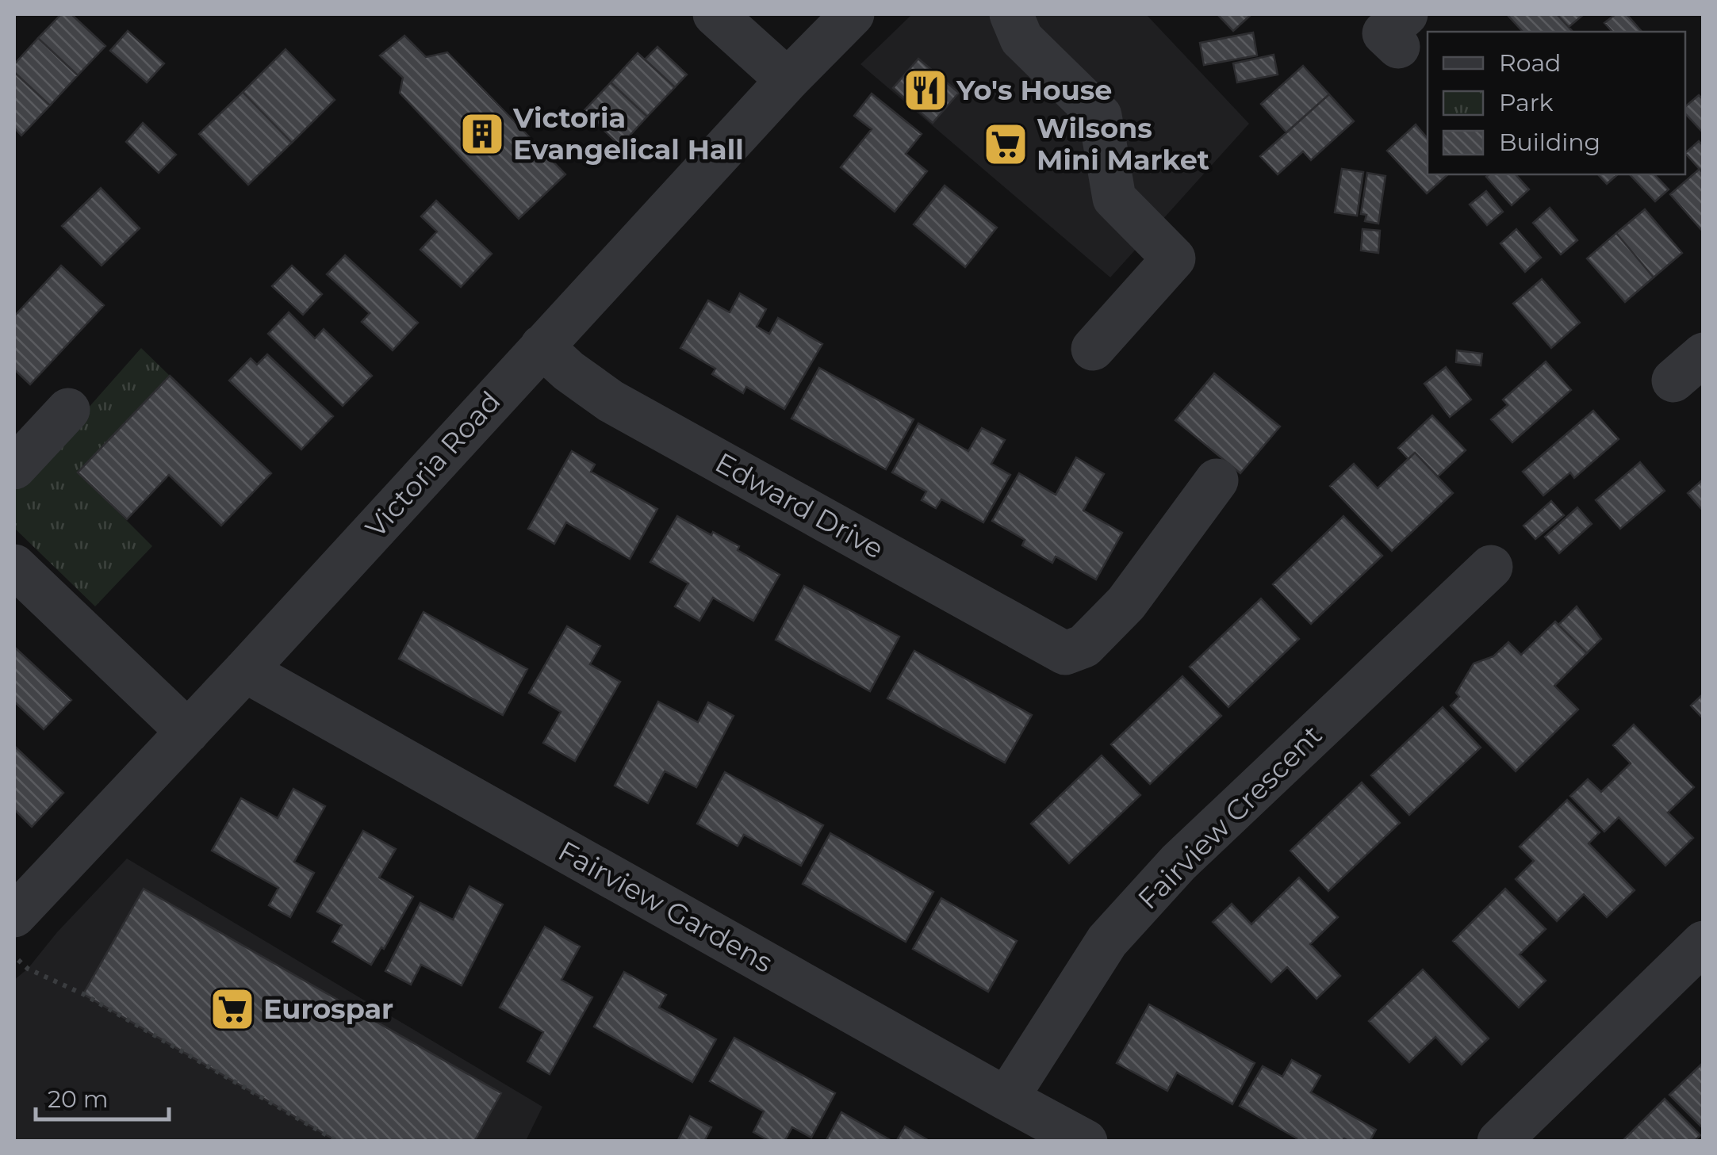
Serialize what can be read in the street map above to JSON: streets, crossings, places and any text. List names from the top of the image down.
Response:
{
  "streets": {
    "street": [
      "Victoria Road",
      "Edward Drive",
      "Fairview Crescent",
      "Fairview Gardens"
    ]
  },
  "crossings": [
    ["Victoria Road", "Edward Drive"],
    ["Victoria Road", "Fairview Gardens"],
    ["Fairview Crescent", "Fairview Gardens"]
  ],
  "places": {
    "restaurant": ["Yo's House"],
    "building": ["Victoria Evangelical Hall"],
    "supermarket": ["Wilsons Mini Market", "Eurospar"]
  },
  "legend": ["Road", "Park", "Building"],
  "scale_bar": "20 m"
}
